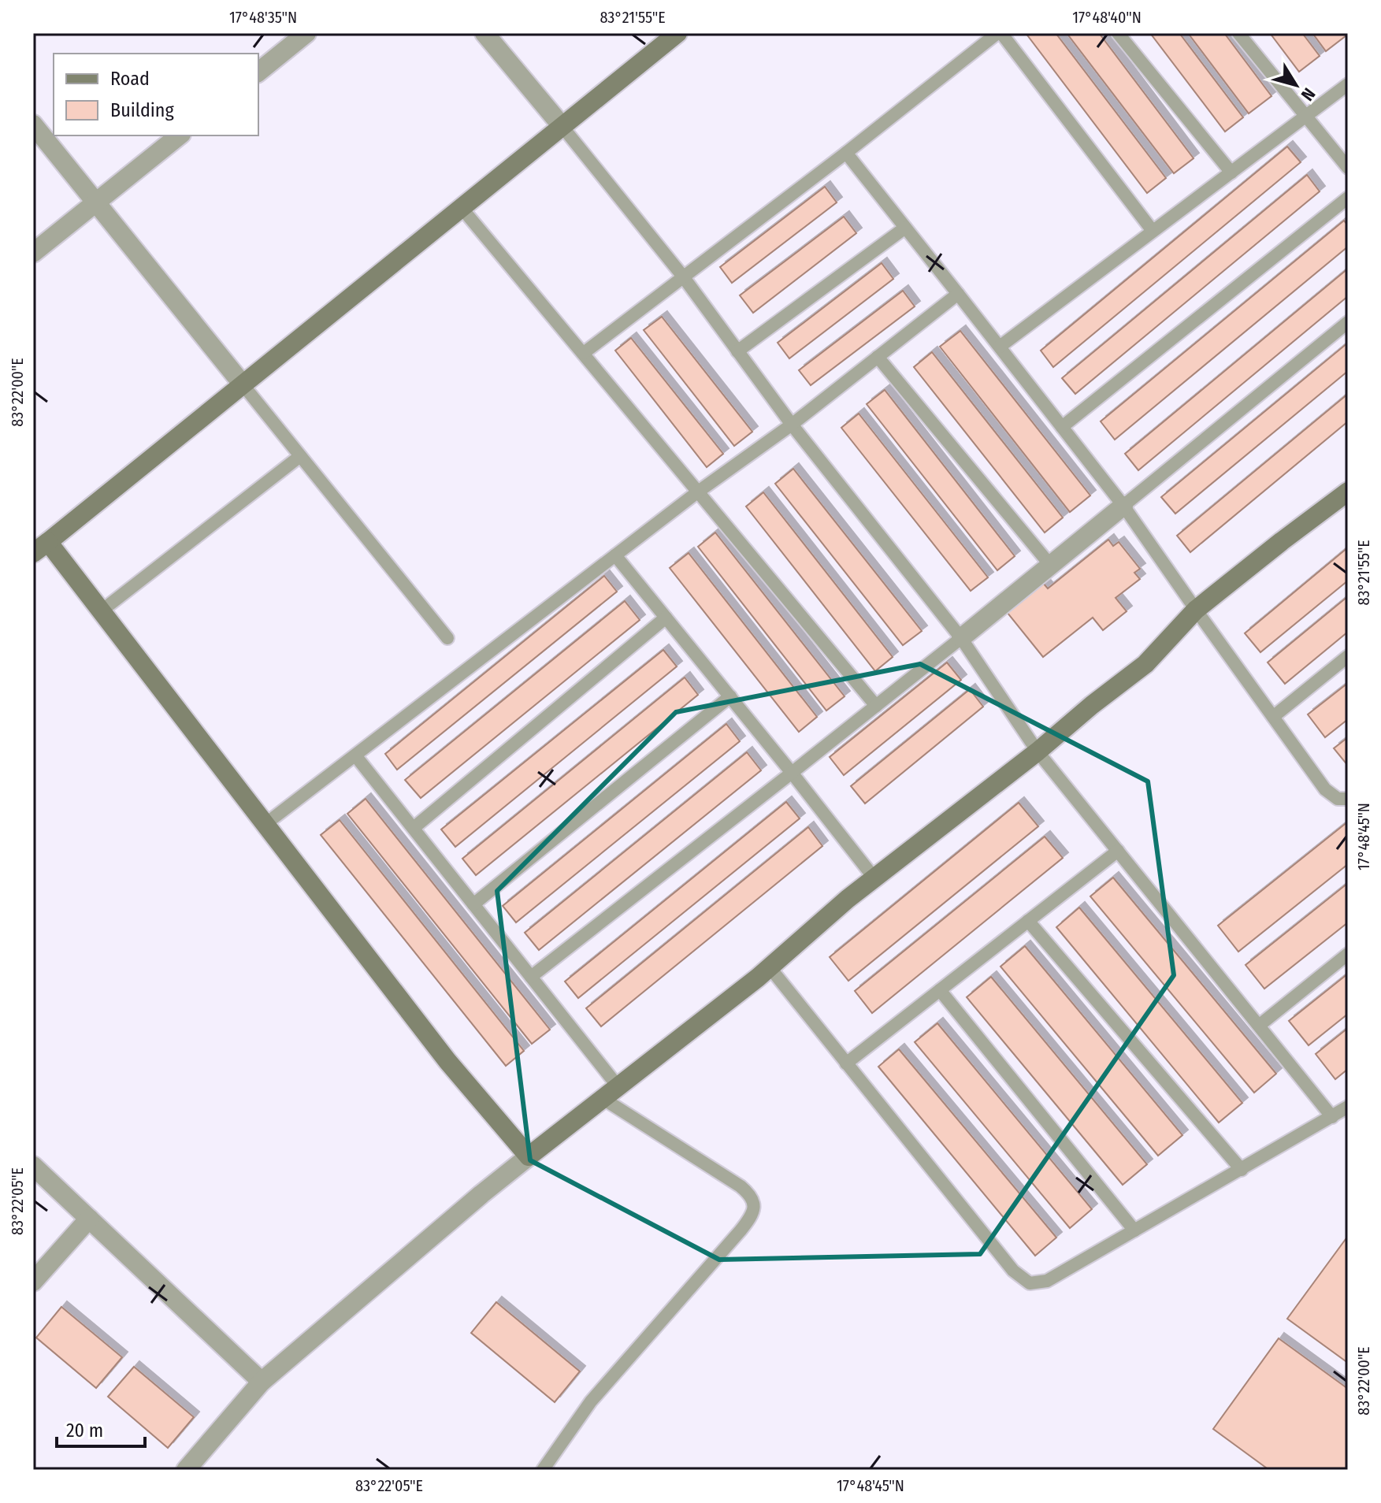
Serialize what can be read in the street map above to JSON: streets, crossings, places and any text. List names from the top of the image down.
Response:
{
  "legend": ["Road", "Building"],
  "scale_bar": "20 m",
  "north": "bottom right",
  "coordinates": [
    "17°48'35\"N",
    "83°21'55\"E",
    "17°48'40\"N",
    "83°22'00\"E",
    "17°48'45\"N",
    "83°22'05\"E"
  ]
}
